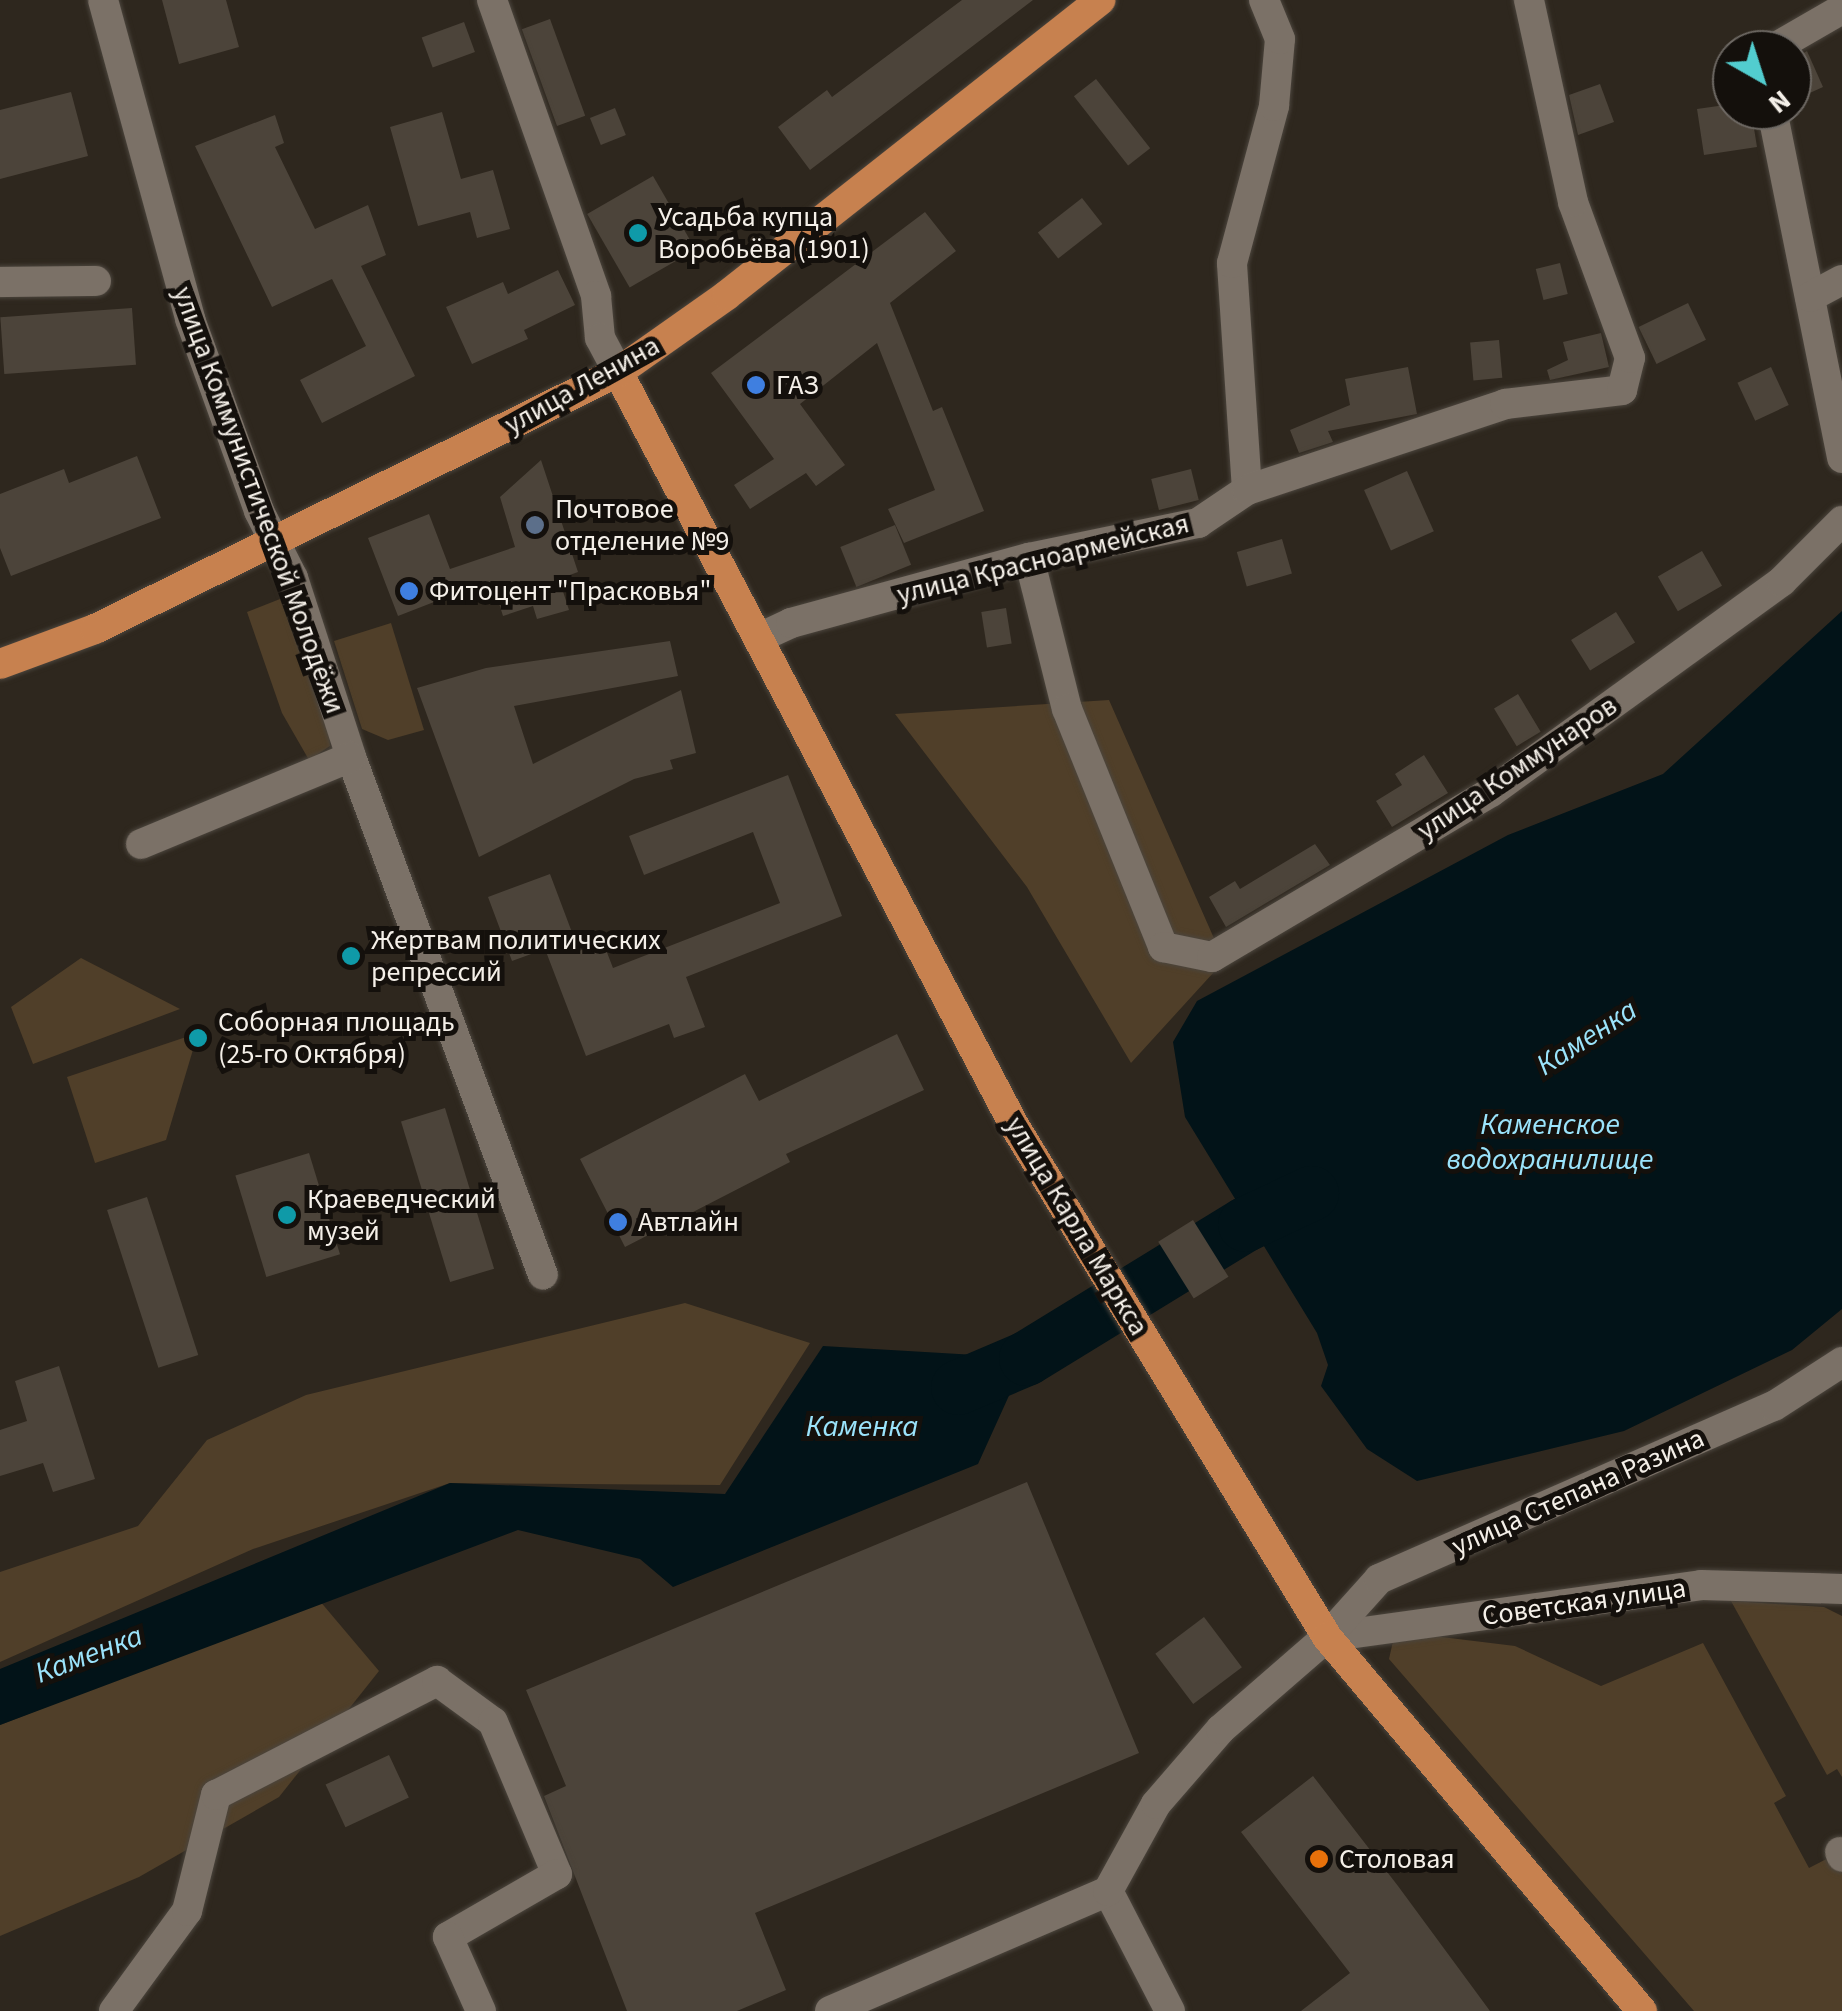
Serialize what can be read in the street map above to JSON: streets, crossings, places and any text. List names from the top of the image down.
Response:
{
  "streets": {
    "main road": ["улица Ленина", "улица Карла Маркса"],
    "street": [
      "улица Коммунистической Молодёжи",
      "улица Красноармейская",
      "улица Коммунаров",
      "улица Степана Разина",
      "Советская улица"
    ]
  },
  "crossings": [
    ["улица Ленина", "улица Коммунистической Молодёжи"],
    ["улица Ленина", "улица Карла Маркса"],
    ["улица Красноармейская", "улица Коммунаров"],
    ["улица Красноармейская", "улица Карла Маркса"],
    ["улица Карла Маркса", "улица Степана Разина"],
    ["улица Карла Маркса", "Советская улица"],
    ["улица Степана Разина", "Советская улица"]
  ],
  "water": ["Каменка", "Каменское водохранилище"],
  "places": [
    "Усадьба купца Воробьёва (1901)",
    "ГАЗ",
    "Почтовое отделение №9",
    "Фитоцент \"Прасковья\"",
    "Жертвам политических репрессий",
    "Соборная площадь (25-го Октября)",
    "Краеведческий музей",
    "Автлайн",
    "Столовая"
  ],
  "north": "bottom right"
}
